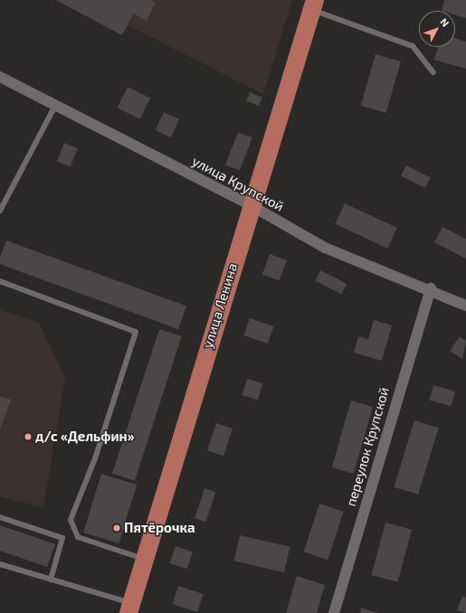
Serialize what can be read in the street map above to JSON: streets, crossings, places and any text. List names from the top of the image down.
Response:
{
  "streets": {
    "main road": ["улица Ленина"],
    "street": ["улица Крупской", "переулок Крупской"]
  },
  "crossings": [
    ["улица Крупской", "улица Ленина"],
    ["улица Крупской", "переулок Крупской"]
  ],
  "places": ["д/с «Дельфин»", "Пятёрочка"],
  "north": "top right"
}
